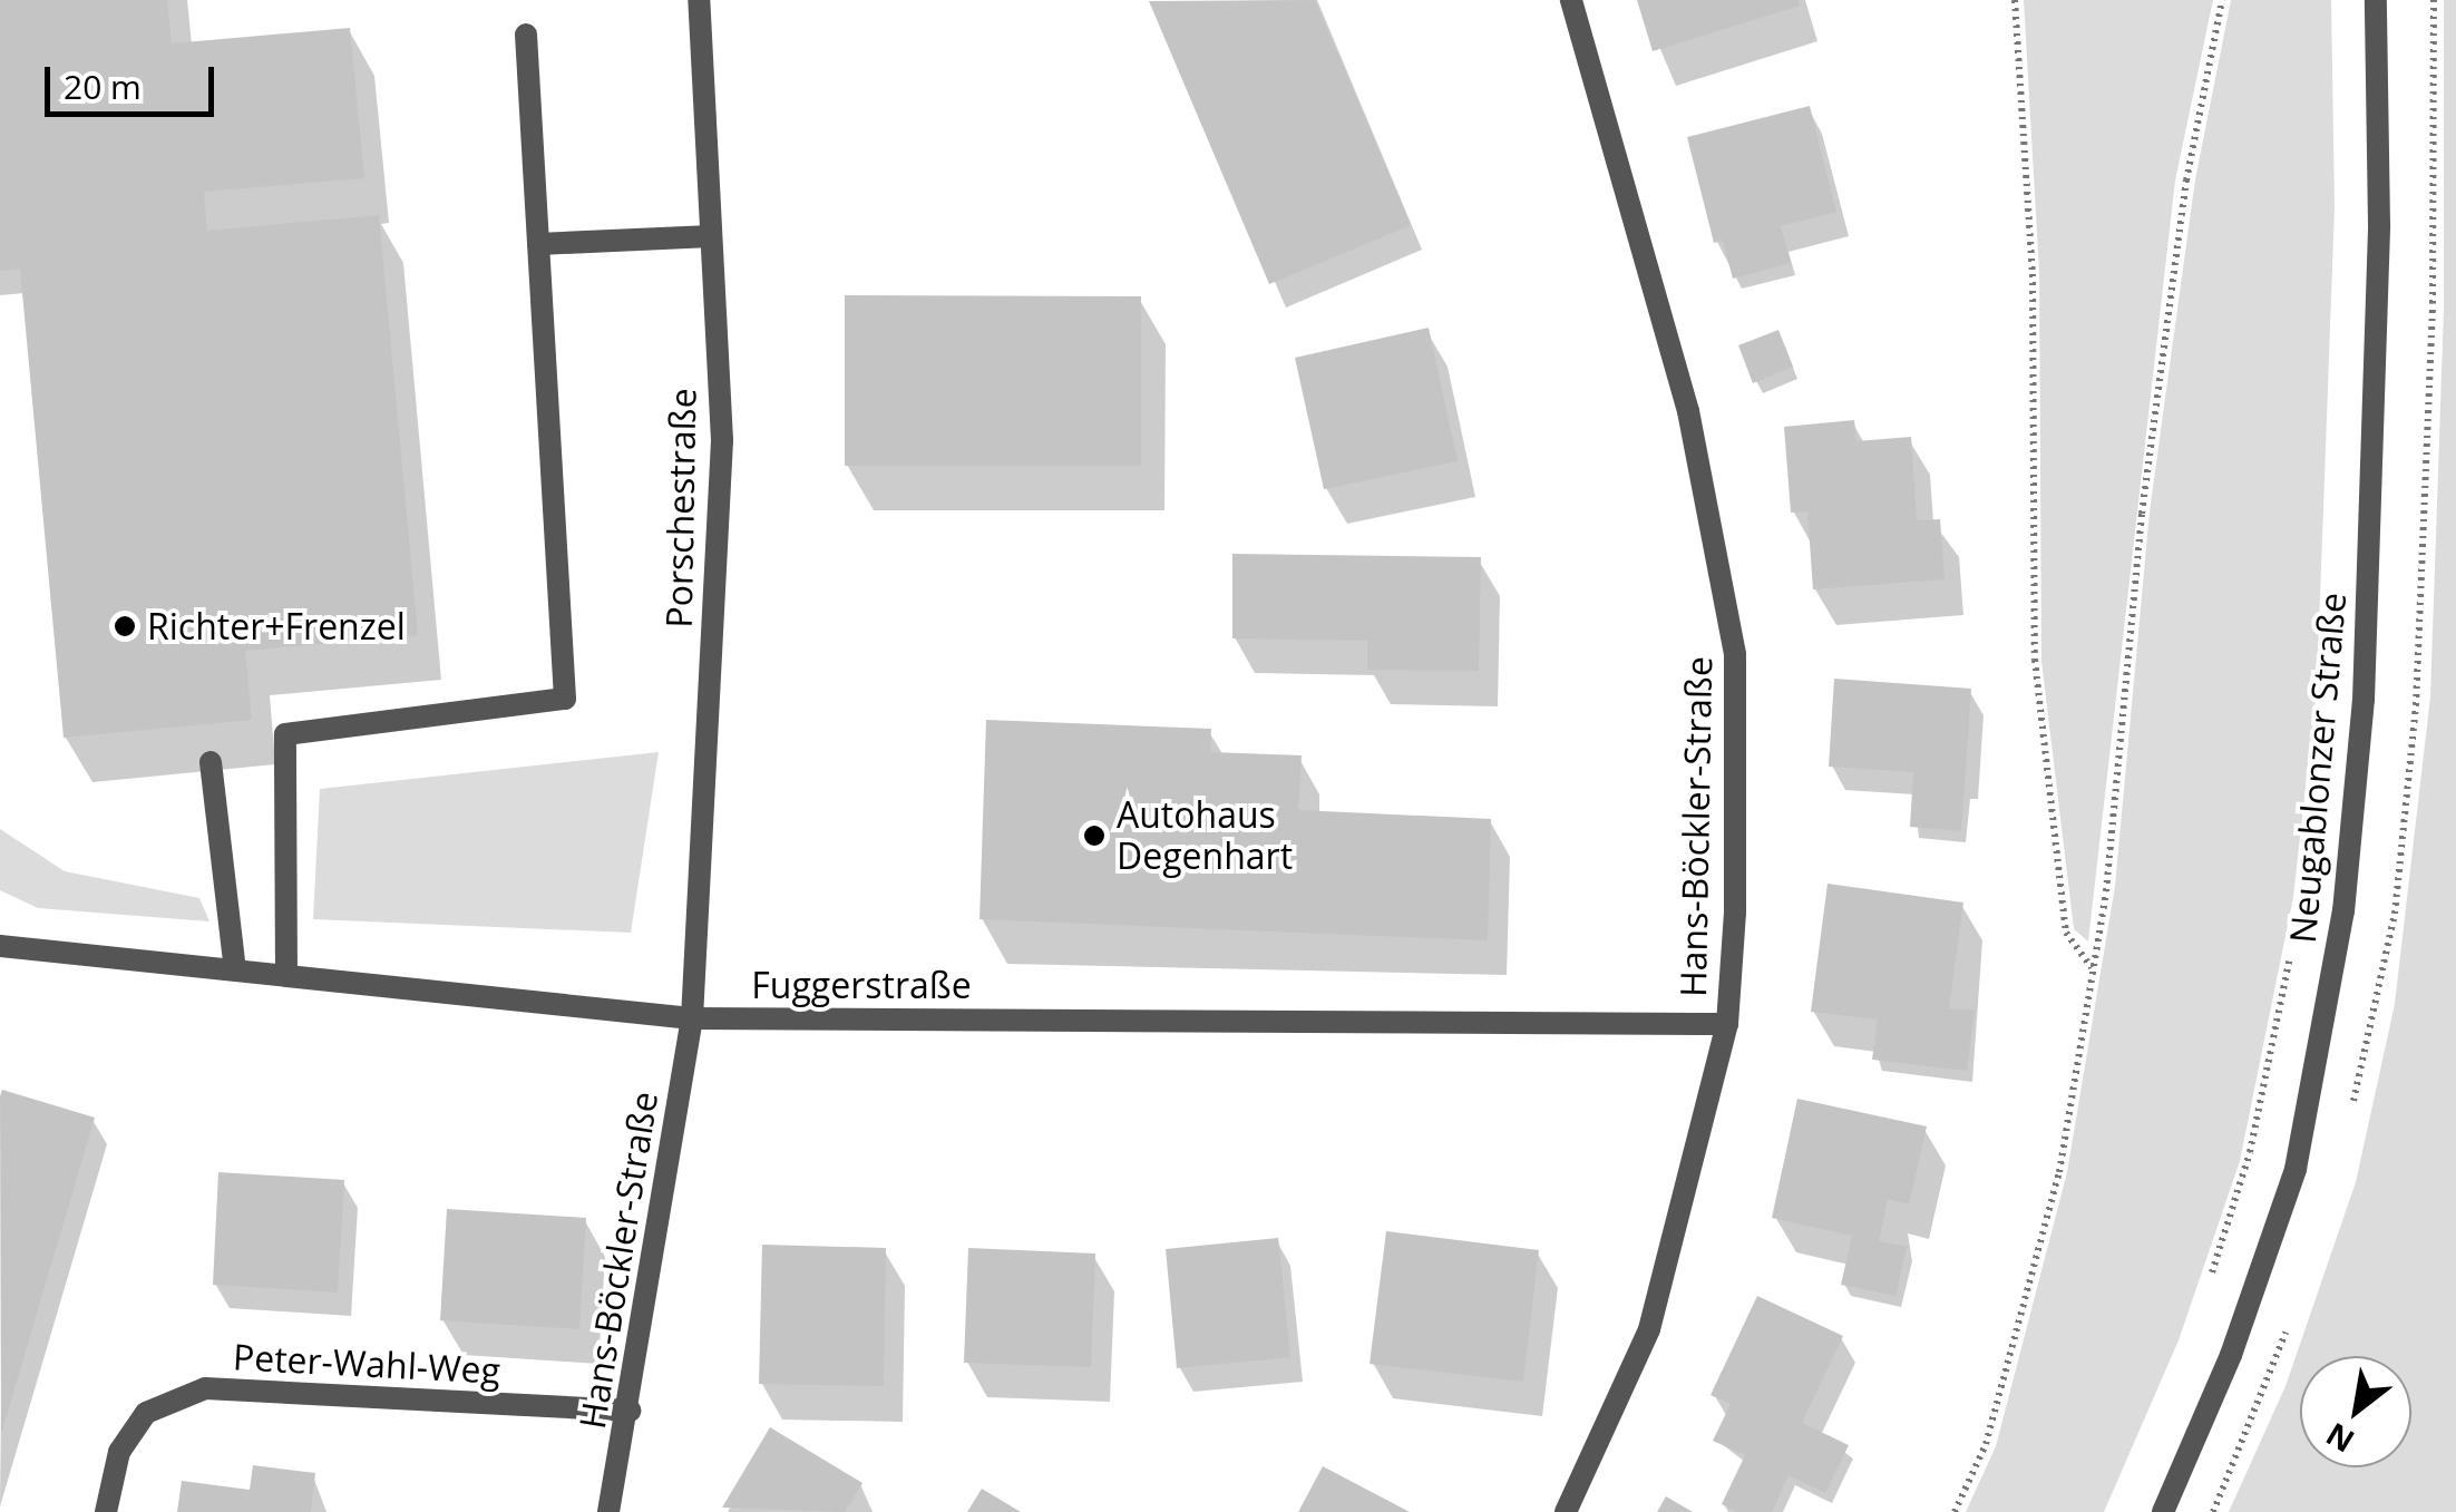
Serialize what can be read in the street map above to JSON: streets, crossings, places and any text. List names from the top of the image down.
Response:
{
  "streets": {
    "street": [
      "Porschestraße",
      "Neugablonzer Straße",
      "Hans-Böckler-Straße",
      "Fuggerstraße",
      "Peter-Wahl-Weg"
    ]
  },
  "crossings": [
    ["Porschestraße", "Hans-Böckler-Straße"],
    ["Porschestraße", "Fuggerstraße"],
    ["Hans-Böckler-Straße", "Fuggerstraße"],
    ["Hans-Böckler-Straße", "Peter-Wahl-Weg"]
  ],
  "places": ["Richter+Frenzel", "Autohaus Degenhart"],
  "scale_bar": "20 m",
  "north": "bottom left"
}
